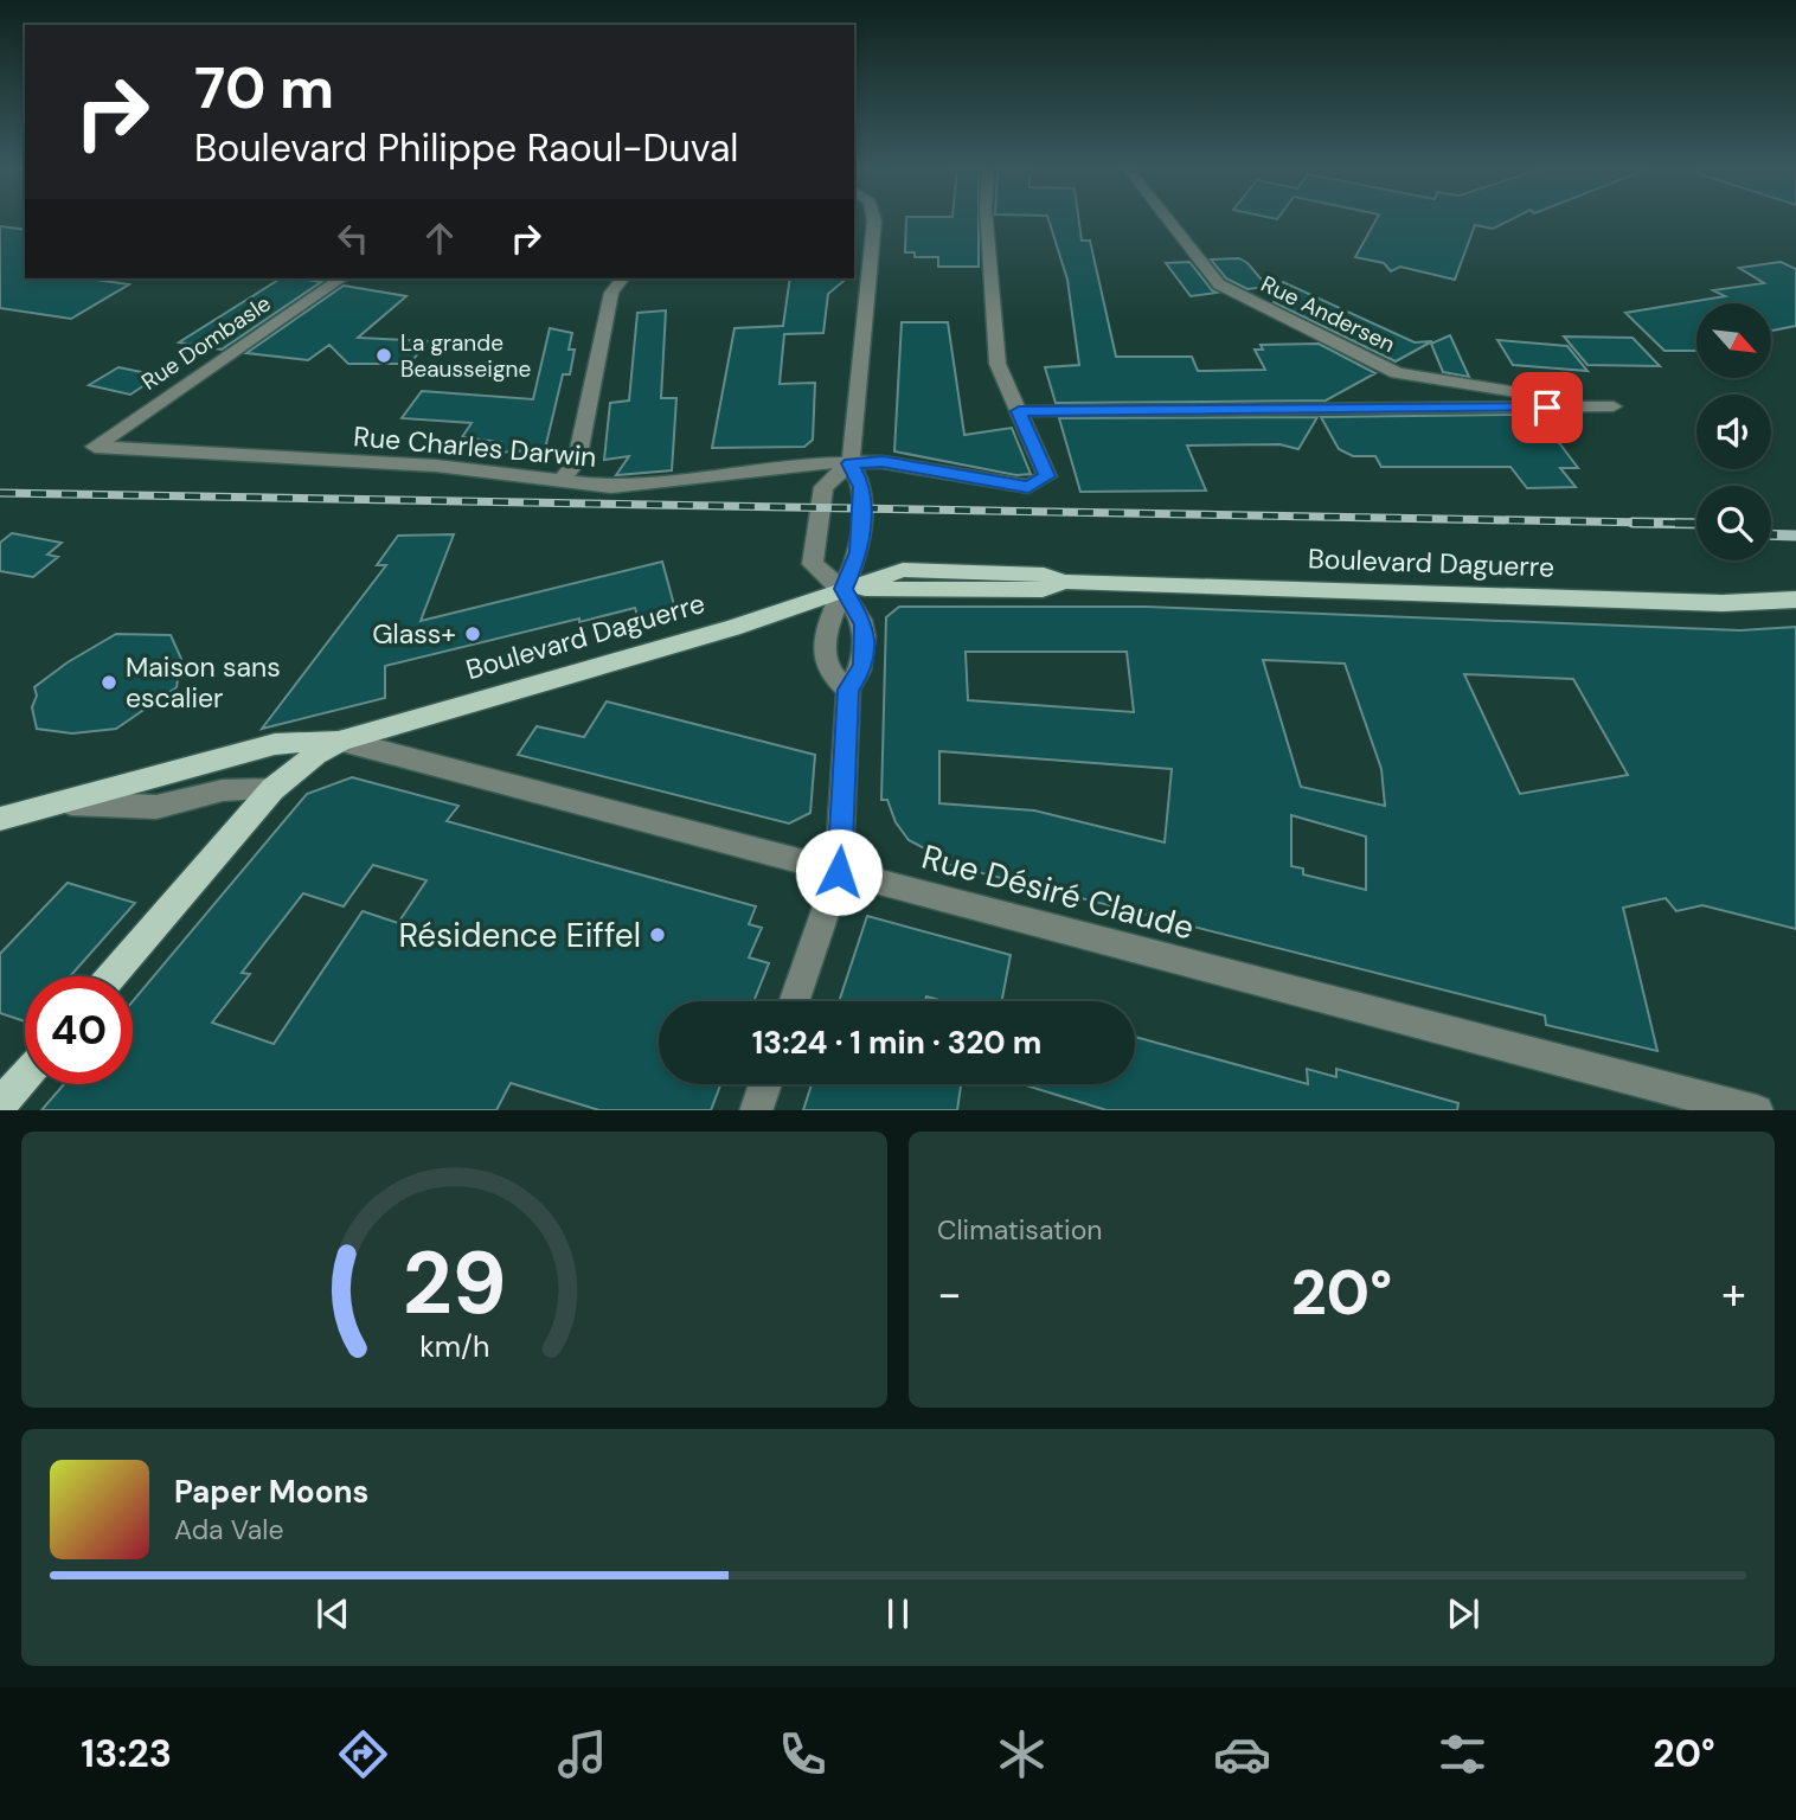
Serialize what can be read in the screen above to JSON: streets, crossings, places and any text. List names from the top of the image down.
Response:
{
  "streets": {
    "main road": ["Boulevard Daguerre"],
    "street": [
      "Rue Andersen",
      "Rue Dombasle",
      "Rue Charles Darwin",
      "Rue Désiré Claude"
    ]
  },
  "crossings": [
    ["Rue Andersen", "Rue Charles Darwin"],
    ["Rue Dombasle", "Rue Charles Darwin"],
    ["Boulevard Daguerre", "Rue Désiré Claude"]
  ],
  "places": [
    "La grande Beausseigne",
    "Glass+",
    "Maison sans escalier",
    "Résidence Eiffel"
  ],
  "north": "bottom right",
  "page": {
    "turn": ["70 m", "Boulevard Philippe Raoul-Duval"],
    "limit": "40",
    "trip": "13:24 · 1 min · 320 m",
    "tile": "Climatisation",
    "heat": ["−", "20°", "+"],
    "song": ["Paper Moons", "Ada Vale"],
    "tabs": ["13:23", "20°"],
    "gauge": ["29", "km/h"]
  }
}
